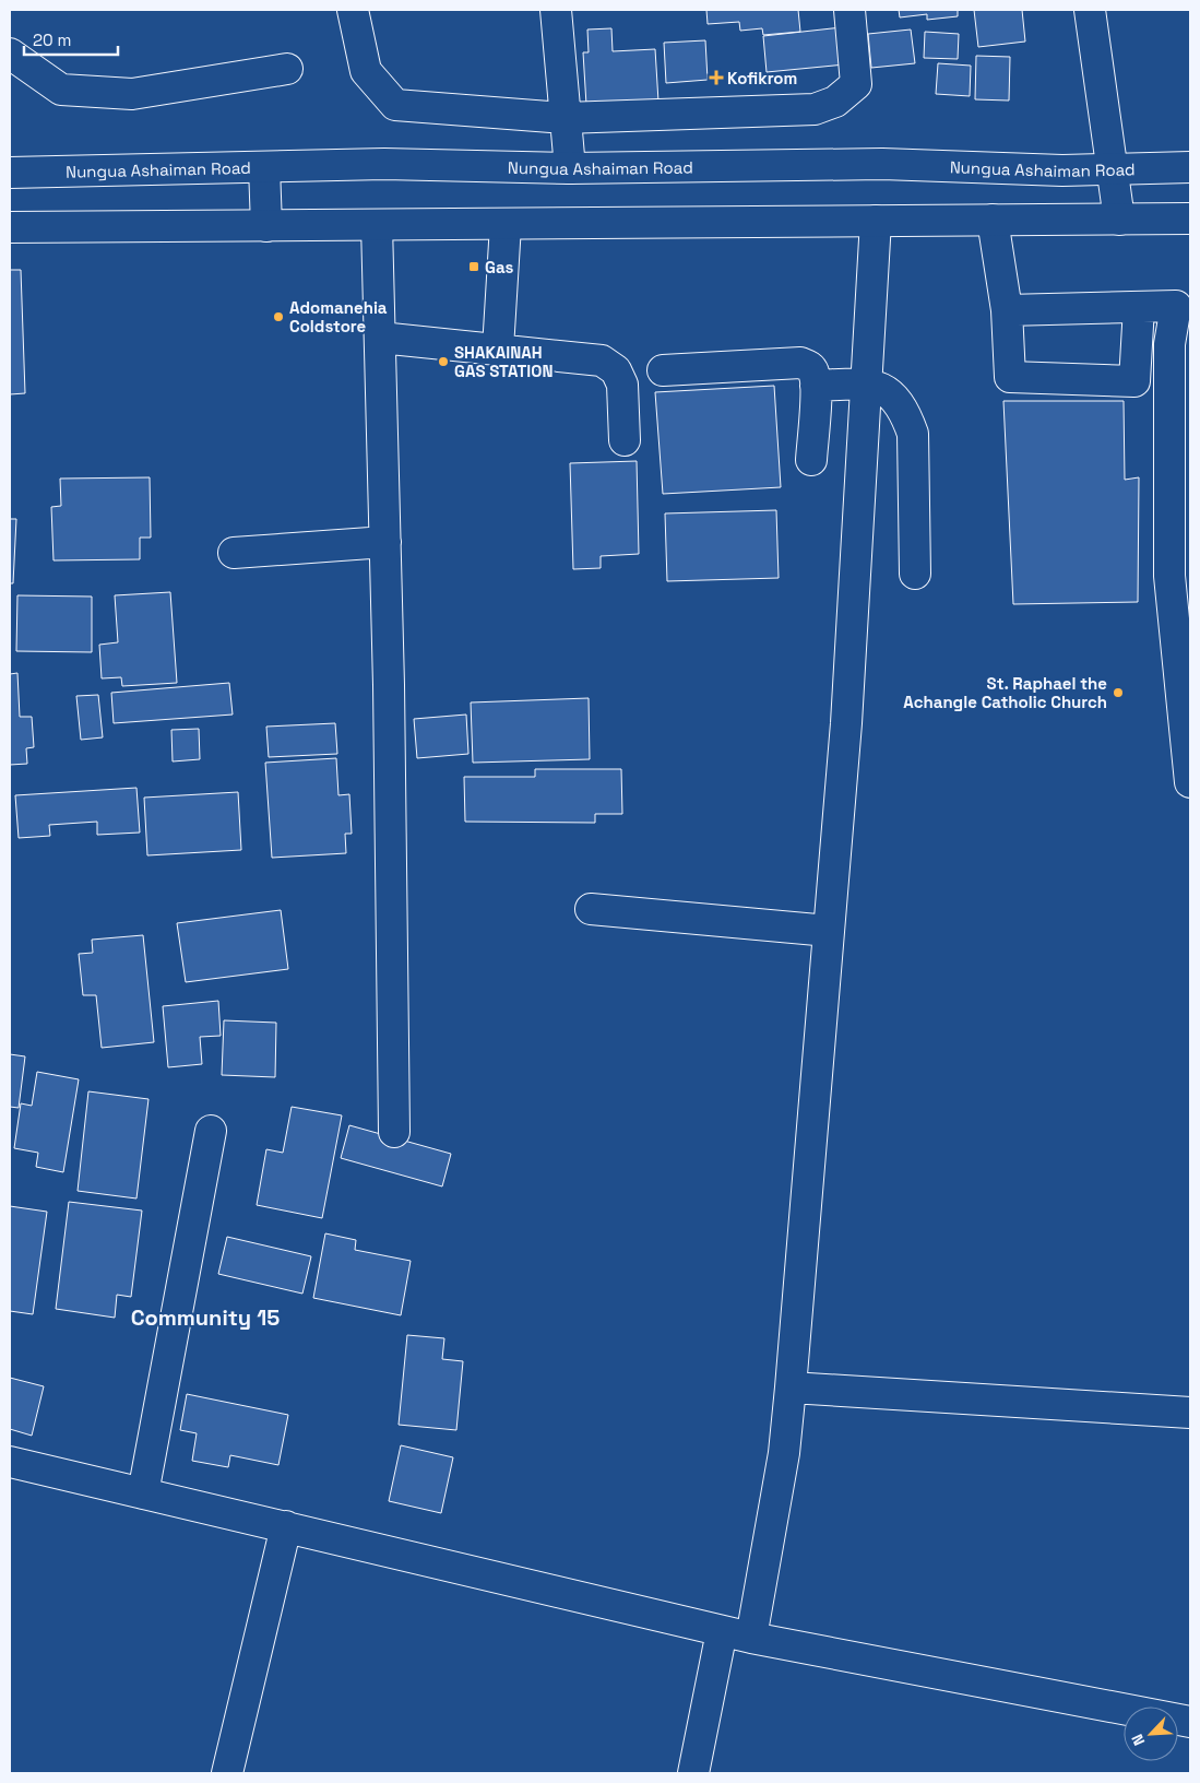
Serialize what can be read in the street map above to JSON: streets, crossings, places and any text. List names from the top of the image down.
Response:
{
  "streets": {
    "street": ["Nungua Ashaiman Road"]
  },
  "districts": ["Community 15"],
  "places": {
    "health": ["Kofikrom"],
    "transit": ["Gas"],
    "other": ["Adomanehia Coldstore", "SHAKAINAH GAS STATION", "St. Raphael the Achangle Catholic Church"]
  },
  "scale_bar": "20 m",
  "north": "bottom left"
}
